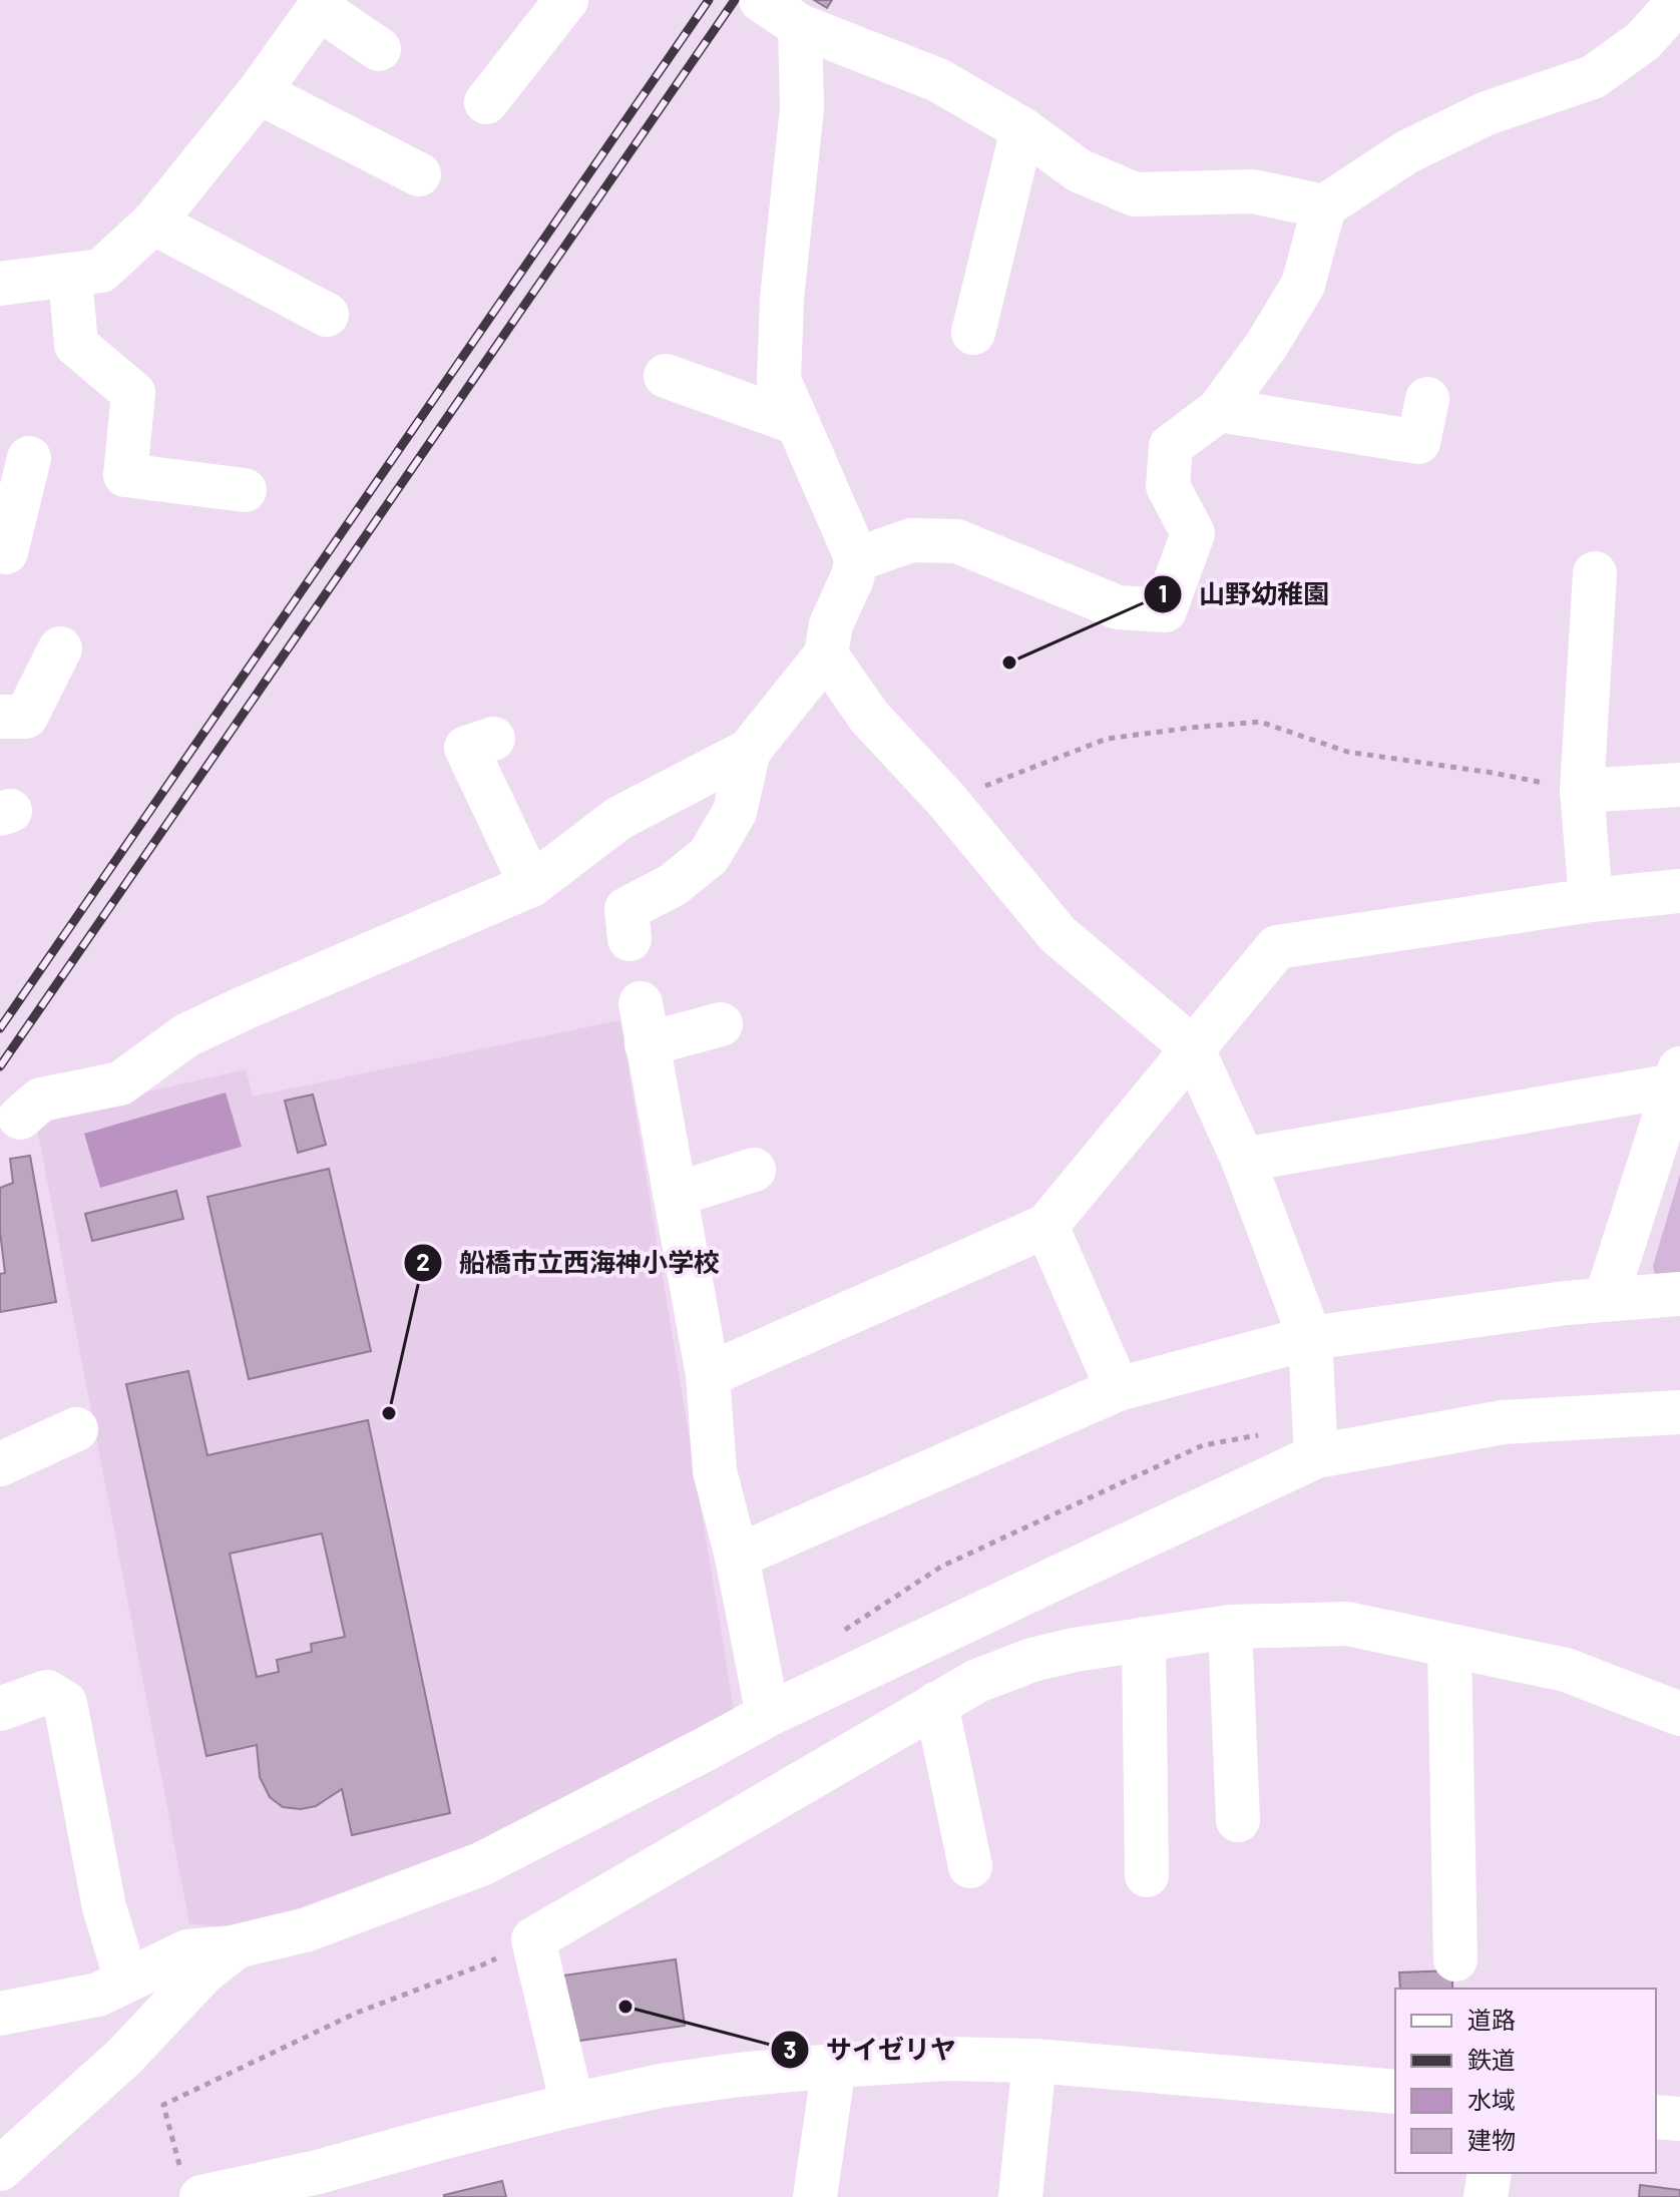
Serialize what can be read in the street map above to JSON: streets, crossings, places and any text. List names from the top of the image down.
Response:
{
  "places": ["山野幼稚園", "船橋市立西海神小学校", "サイゼリヤ"],
  "legend": [
    "道路",
    "鉄道",
    "水域",
    "建物"
  ]
}
